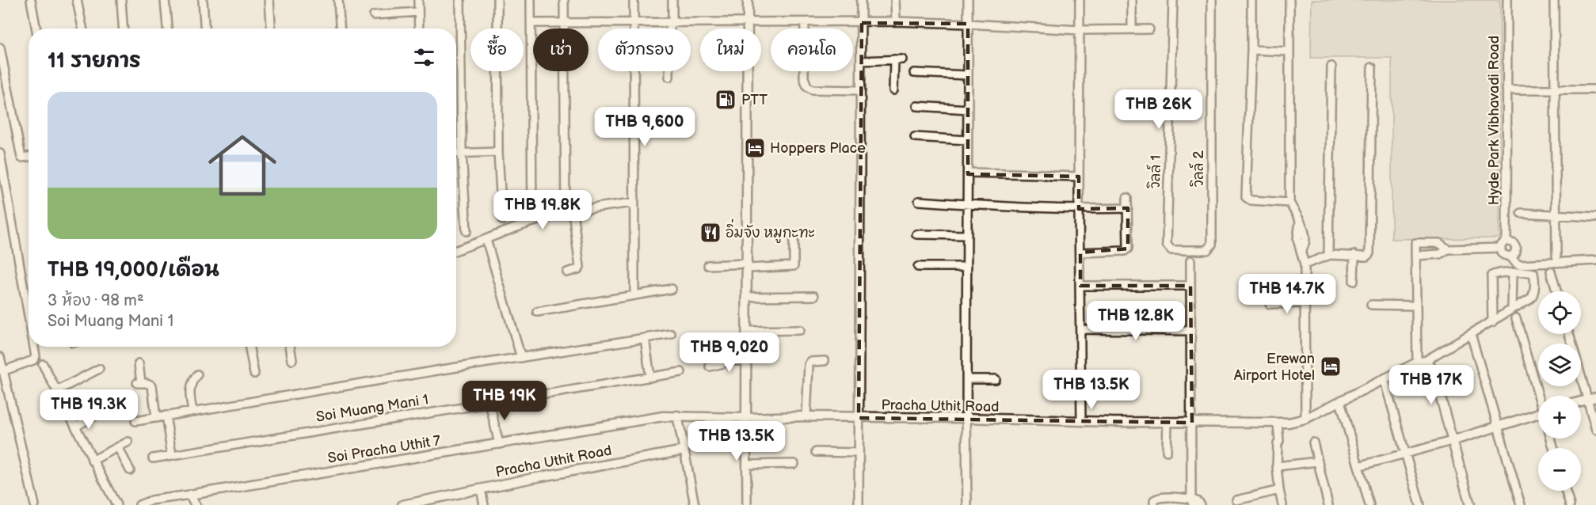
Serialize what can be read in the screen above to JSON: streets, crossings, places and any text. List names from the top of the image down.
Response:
{
  "streets": {
    "street": [
      "Hyde Park Vibhavadi Road",
      "วิลล์ 2",
      "วิลล์ 1",
      "Pracha Uthit Road",
      "Soi Muang Mani 1",
      "Soi Pracha Uthit 7"
    ]
  },
  "crossings": [
    ["วิลล์ 2", "วิลล์ 1"],
    ["Pracha Uthit Road", "Soi Pracha Uthit 7"]
  ],
  "places": {
    "fuel station": ["PTT"],
    "hotel": ["Hoppers Place", "Erewan Airport Hotel"],
    "restaurant": ["อิ่มจัง หมูกะทะ"]
  },
  "page": {
    "chip": [
      "ซื้อ",
      "เช่า",
      "ตัวกรอง",
      "ใหม่",
      "คอนโด"
    ],
    "heading": "11 รายการ",
    "list": [
      {
        "name": "THB 19,000/เดือน",
        "note": "3 ห้อง · 98 m² · Soi Muang Mani 1"
      }
    ],
    "price": [
      "THB 26K",
      "THB 9,600",
      "THB 19.8K",
      "THB 14.7K",
      "THB 12.8K",
      "THB 9,020",
      "THB 17K",
      "THB 13.5K",
      "THB 19K",
      "THB 19.3K",
      "THB 13.5K"
    ],
    "map_buttons": ["+", "−"]
  }
}
